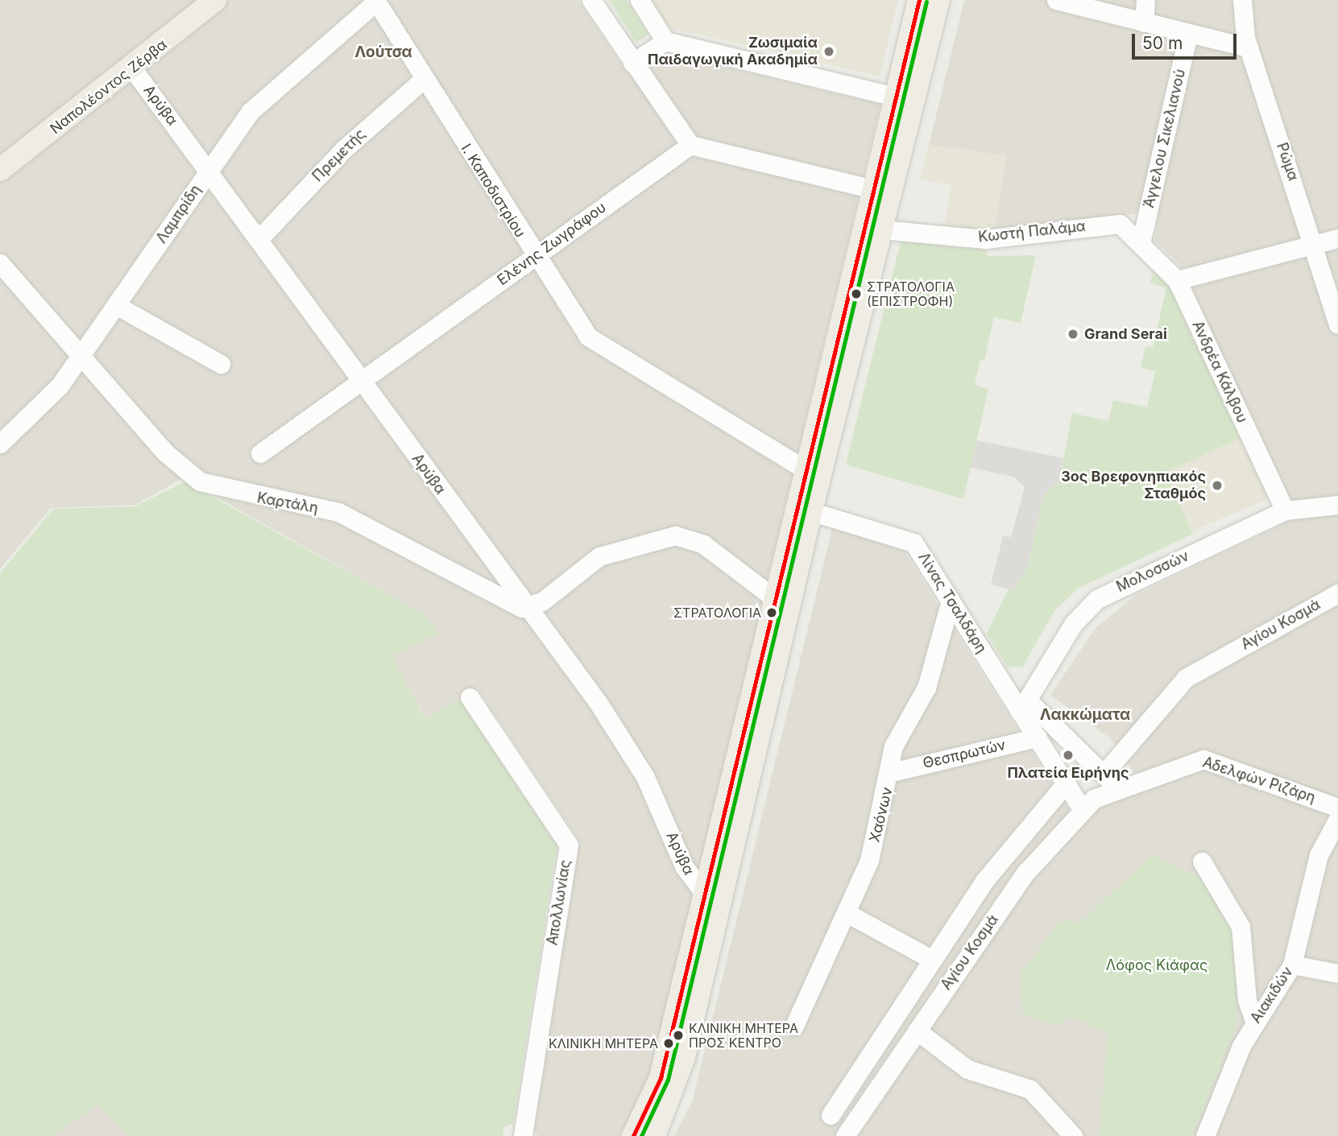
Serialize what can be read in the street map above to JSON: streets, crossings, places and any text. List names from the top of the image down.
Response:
{
  "streets": {
    "main road": ["Ναπολέοντος Ζέρβα"],
    "street": [
      "Αρύβα",
      "Άγγελου Σικελιανού",
      "Πρεμετής",
      "Ρώμα",
      "Ι. Καποδιστρίου",
      "Λαμπρίδη",
      "Κωστή Παλάμα",
      "Ελένης Ζωγράφου",
      "Ανδρέα Κάλβου",
      "Καρτάλη",
      "Μολοσσών",
      "Λίνας Τσαλδάρη",
      "Αγίου Κοσμά",
      "Θεσπρωτών",
      "Αδελφών Ριζάρη",
      "Χαόνων",
      "Απολλωνίας",
      "Αιακιδών"
    ]
  },
  "crossings": [
    ["Ναπολέοντος Ζέρβα", "Αρύβα"],
    ["Αρύβα", "Πρεμετής"],
    ["Αρύβα", "Λαμπρίδη"],
    ["Αρύβα", "Ελένης Ζωγράφου"],
    ["Αρύβα", "Καρτάλη"],
    ["Άγγελου Σικελιανού", "Κωστή Παλάμα"],
    ["Άγγελου Σικελιανού", "Ανδρέα Κάλβου"],
    ["Πρεμετής", "Ι. Καποδιστρίου"],
    ["Ι. Καποδιστρίου", "Λαμπρίδη"],
    ["Ι. Καποδιστρίου", "Ελένης Ζωγράφου"],
    ["Λαμπρίδη", "Καρτάλη"],
    ["Κωστή Παλάμα", "Ανδρέα Κάλβου"],
    ["Ανδρέα Κάλβου", "Μολοσσών"],
    ["Μολοσσών", "Λίνας Τσαλδάρη"],
    ["Λίνας Τσαλδάρη", "Χαόνων"],
    ["Αγίου Κοσμά", "Αδελφών Ριζάρη"],
    ["Θεσπρωτών", "Χαόνων"]
  ],
  "districts": ["Λούτσα", "Λακκώματα"],
  "parks": ["Λόφος Κιάφας"],
  "places": [
    "Ζωσιμαία Παιδαγωγική Ακαδημία",
    "ΣΤΡΑΤΟΛΟΓΙΑ (ΕΠΙΣΤΡΟΦΗ)",
    "Grand Serai",
    "3ος Βρεφονηπιακός Σταθμός",
    "ΣΤΡΑΤΟΛΟΓΙΑ",
    "Πλατεία Ειρήνης",
    "ΚΛΙΝΙΚΗ ΜΗΤΕΡΑ ΠΡΟΣ ΚΕΝΤΡΟ",
    "ΚΛΙΝΙΚΗ ΜΗΤΕΡΑ"
  ],
  "scale_bar": "50 m"
}
